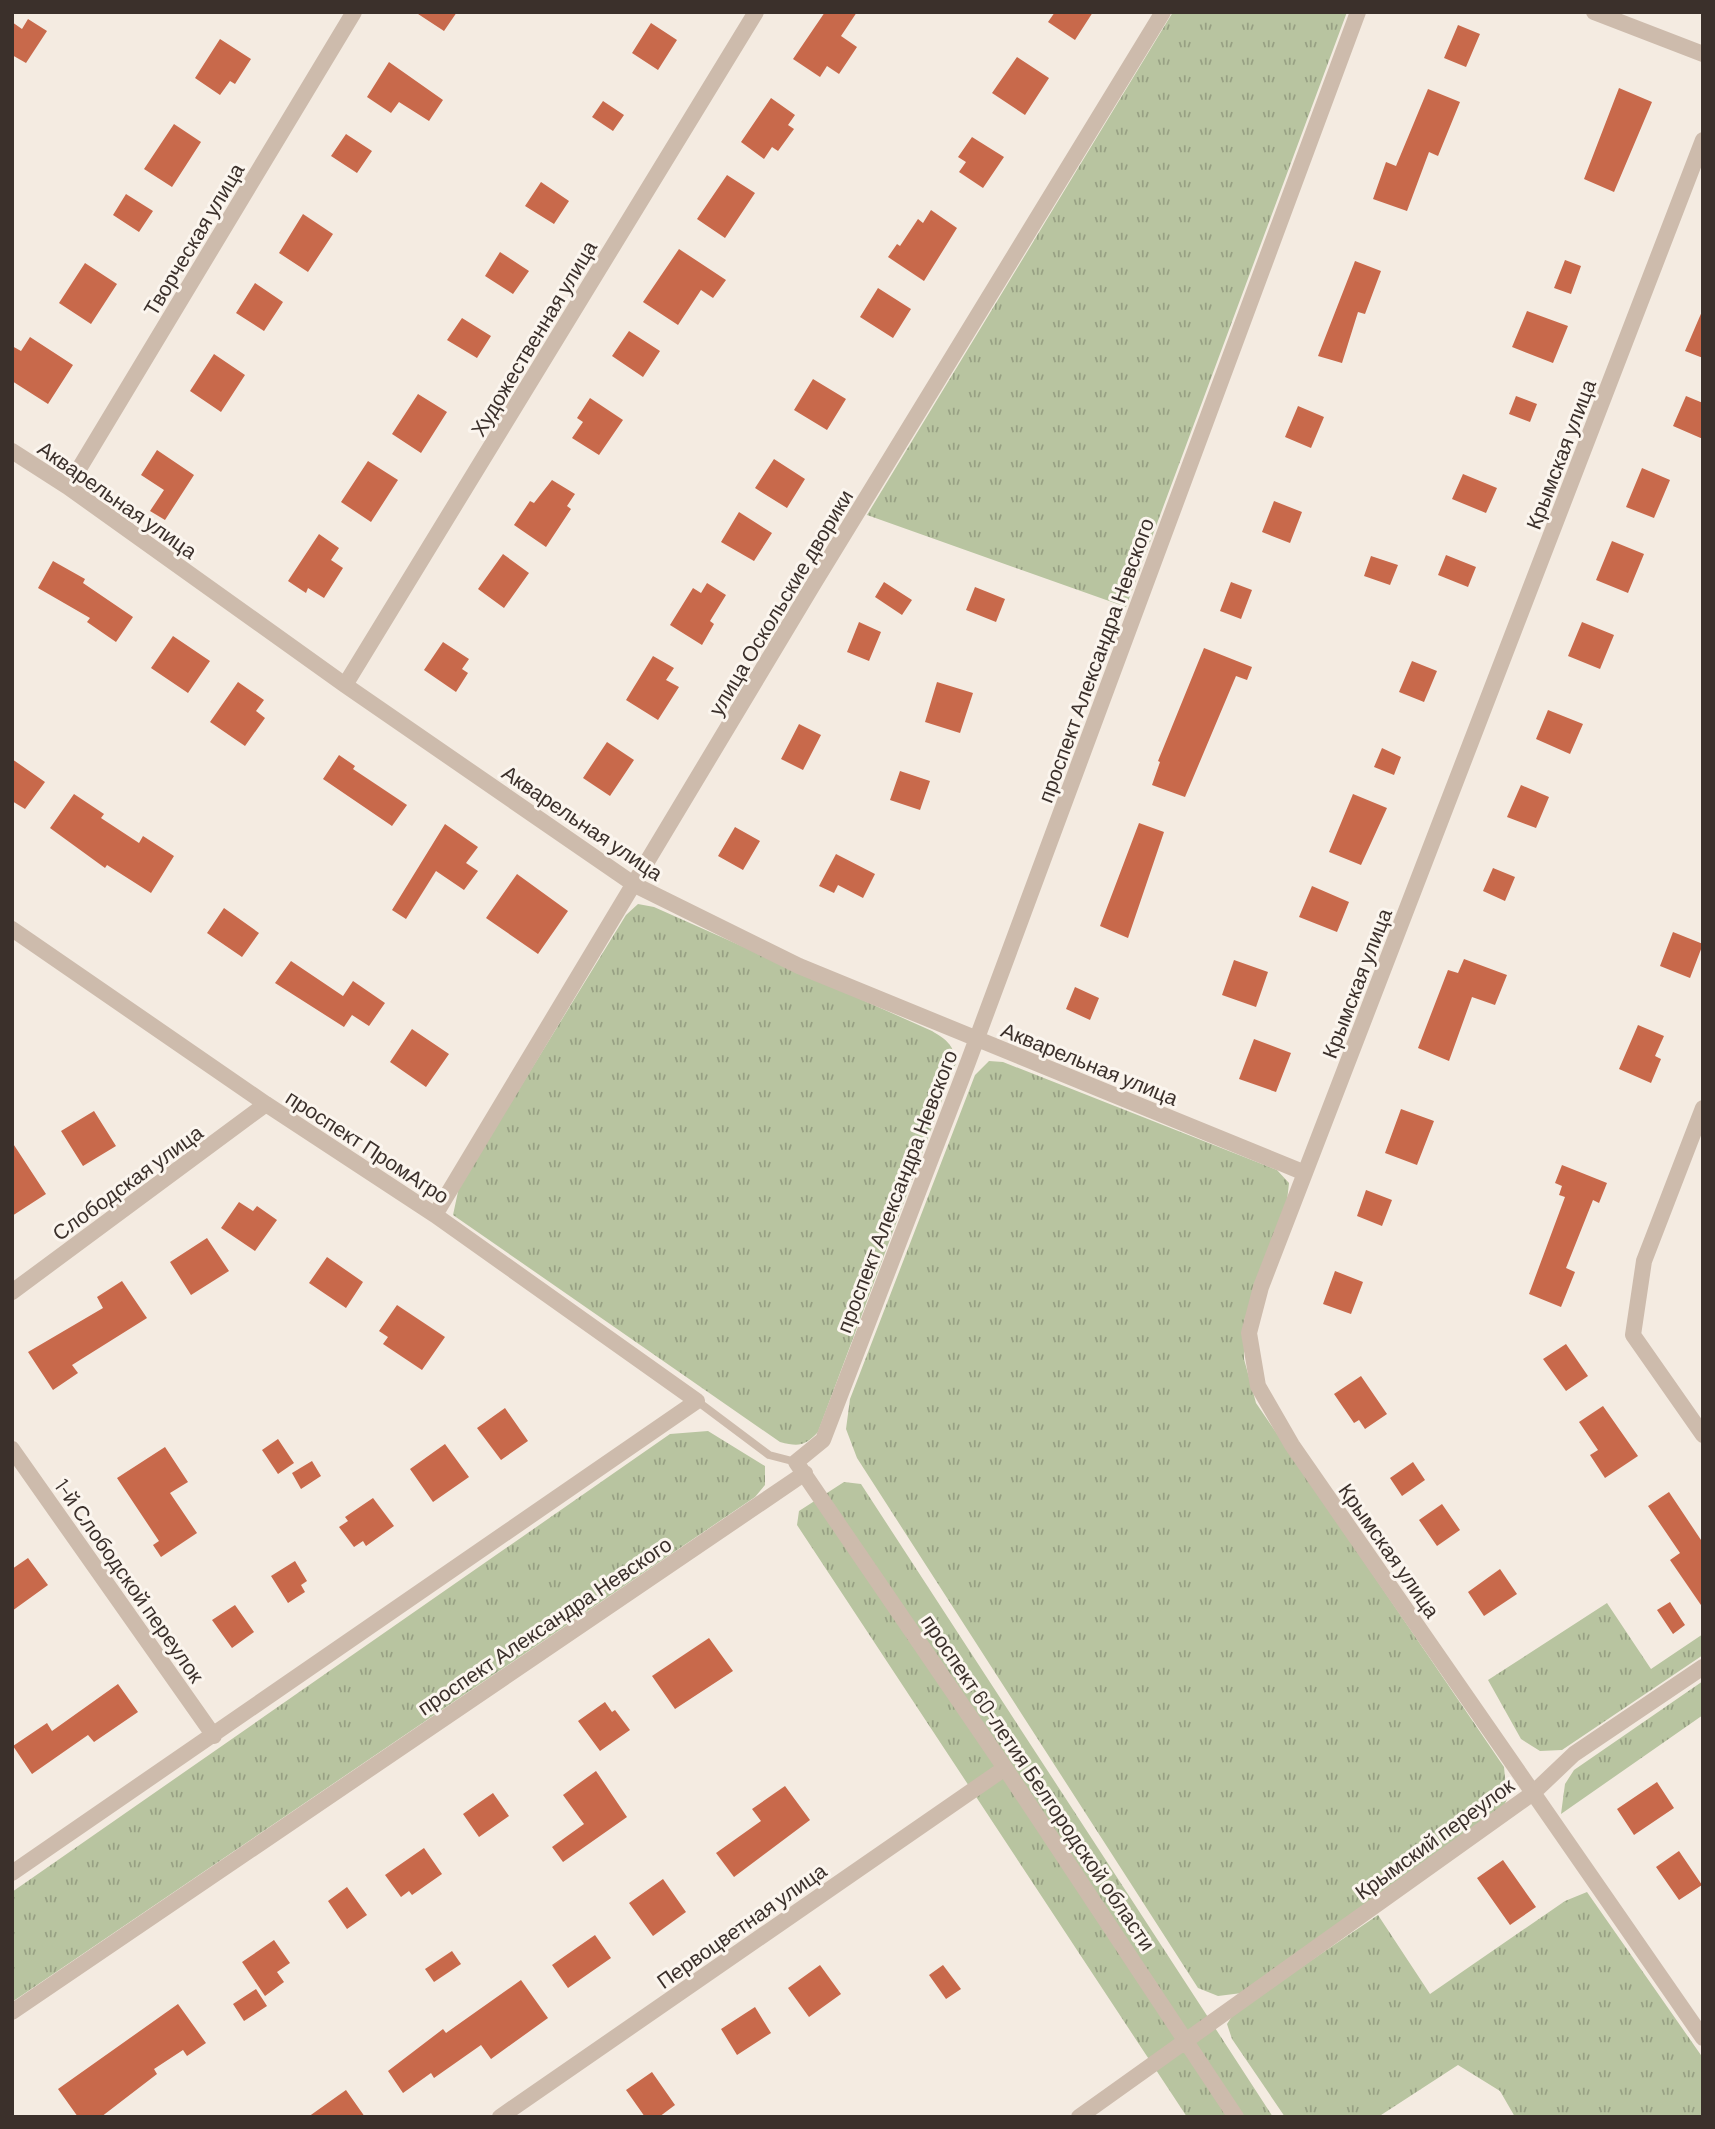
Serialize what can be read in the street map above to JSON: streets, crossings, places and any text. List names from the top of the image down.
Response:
{
  "streets": {
    "street": [
      "Творческая улица",
      "Художественная улица",
      "Крымская улица",
      "Акварельная улица",
      "улица Оскольские дворики",
      "проспект Александра Невского",
      "проспект ПромАгро",
      "Слободская улица",
      "1-й Слободской переулок",
      "проспект 60-летия Белгородской области",
      "Крымский переулок",
      "Первоцветная улица"
    ]
  },
  "crossings": [
    ["Творческая улица", "Акварельная улица"],
    ["Художественная улица", "Акварельная улица"],
    ["Крымская улица", "Акварельная улица"],
    ["Крымская улица", "Крымский переулок"],
    ["Акварельная улица", "улица Оскольские дворики"],
    ["Акварельная улица", "проспект Александра Невского"],
    ["улица Оскольские дворики", "проспект ПромАгро"],
    ["проспект Александра Невского", "проспект 60-летия Белгородской области"],
    ["проспект ПромАгро", "Слободская улица"],
    ["проспект 60-летия Белгородской области", "Крымский переулок"],
    ["проспект 60-летия Белгородской области", "Первоцветная улица"]
  ]
}
